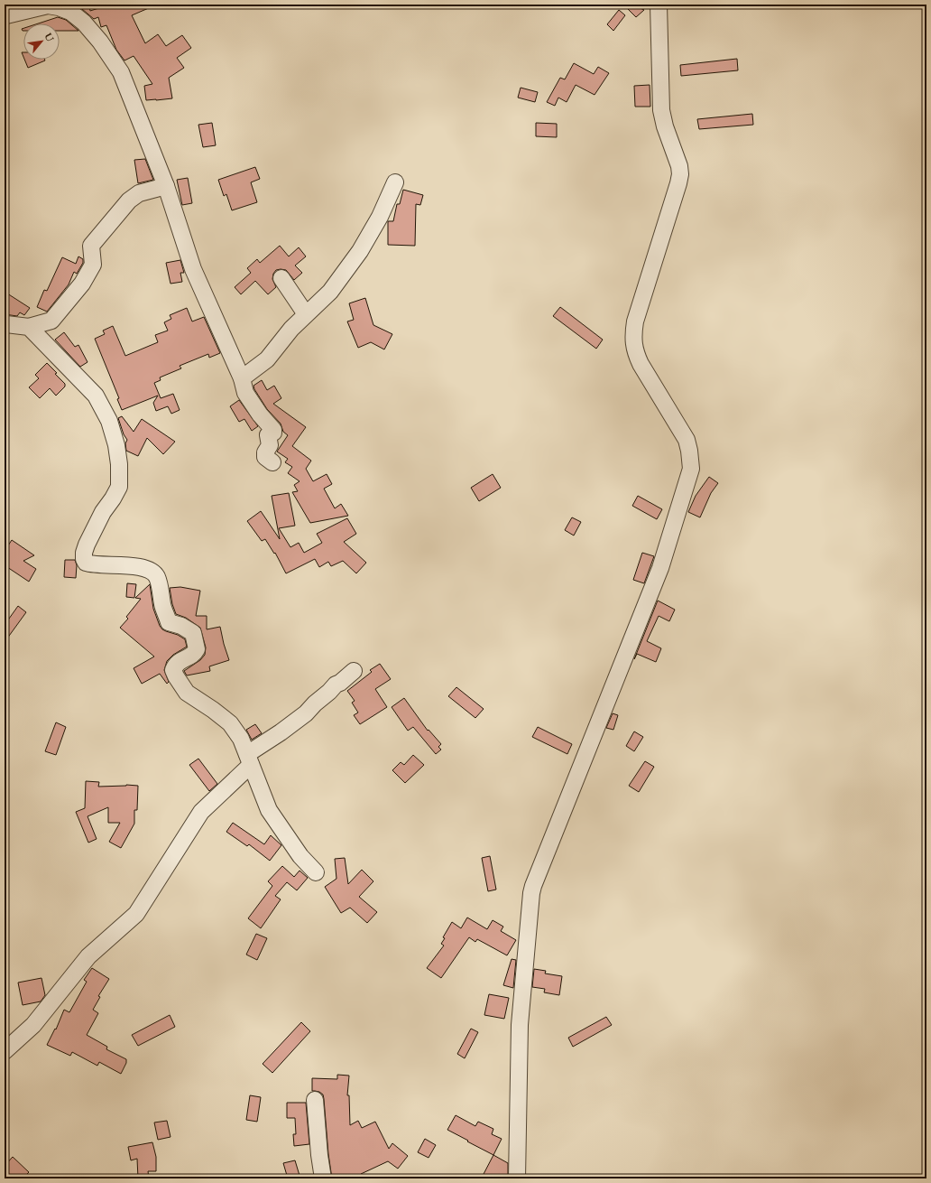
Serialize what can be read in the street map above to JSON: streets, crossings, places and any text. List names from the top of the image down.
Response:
{
  "north": "top right"
}
